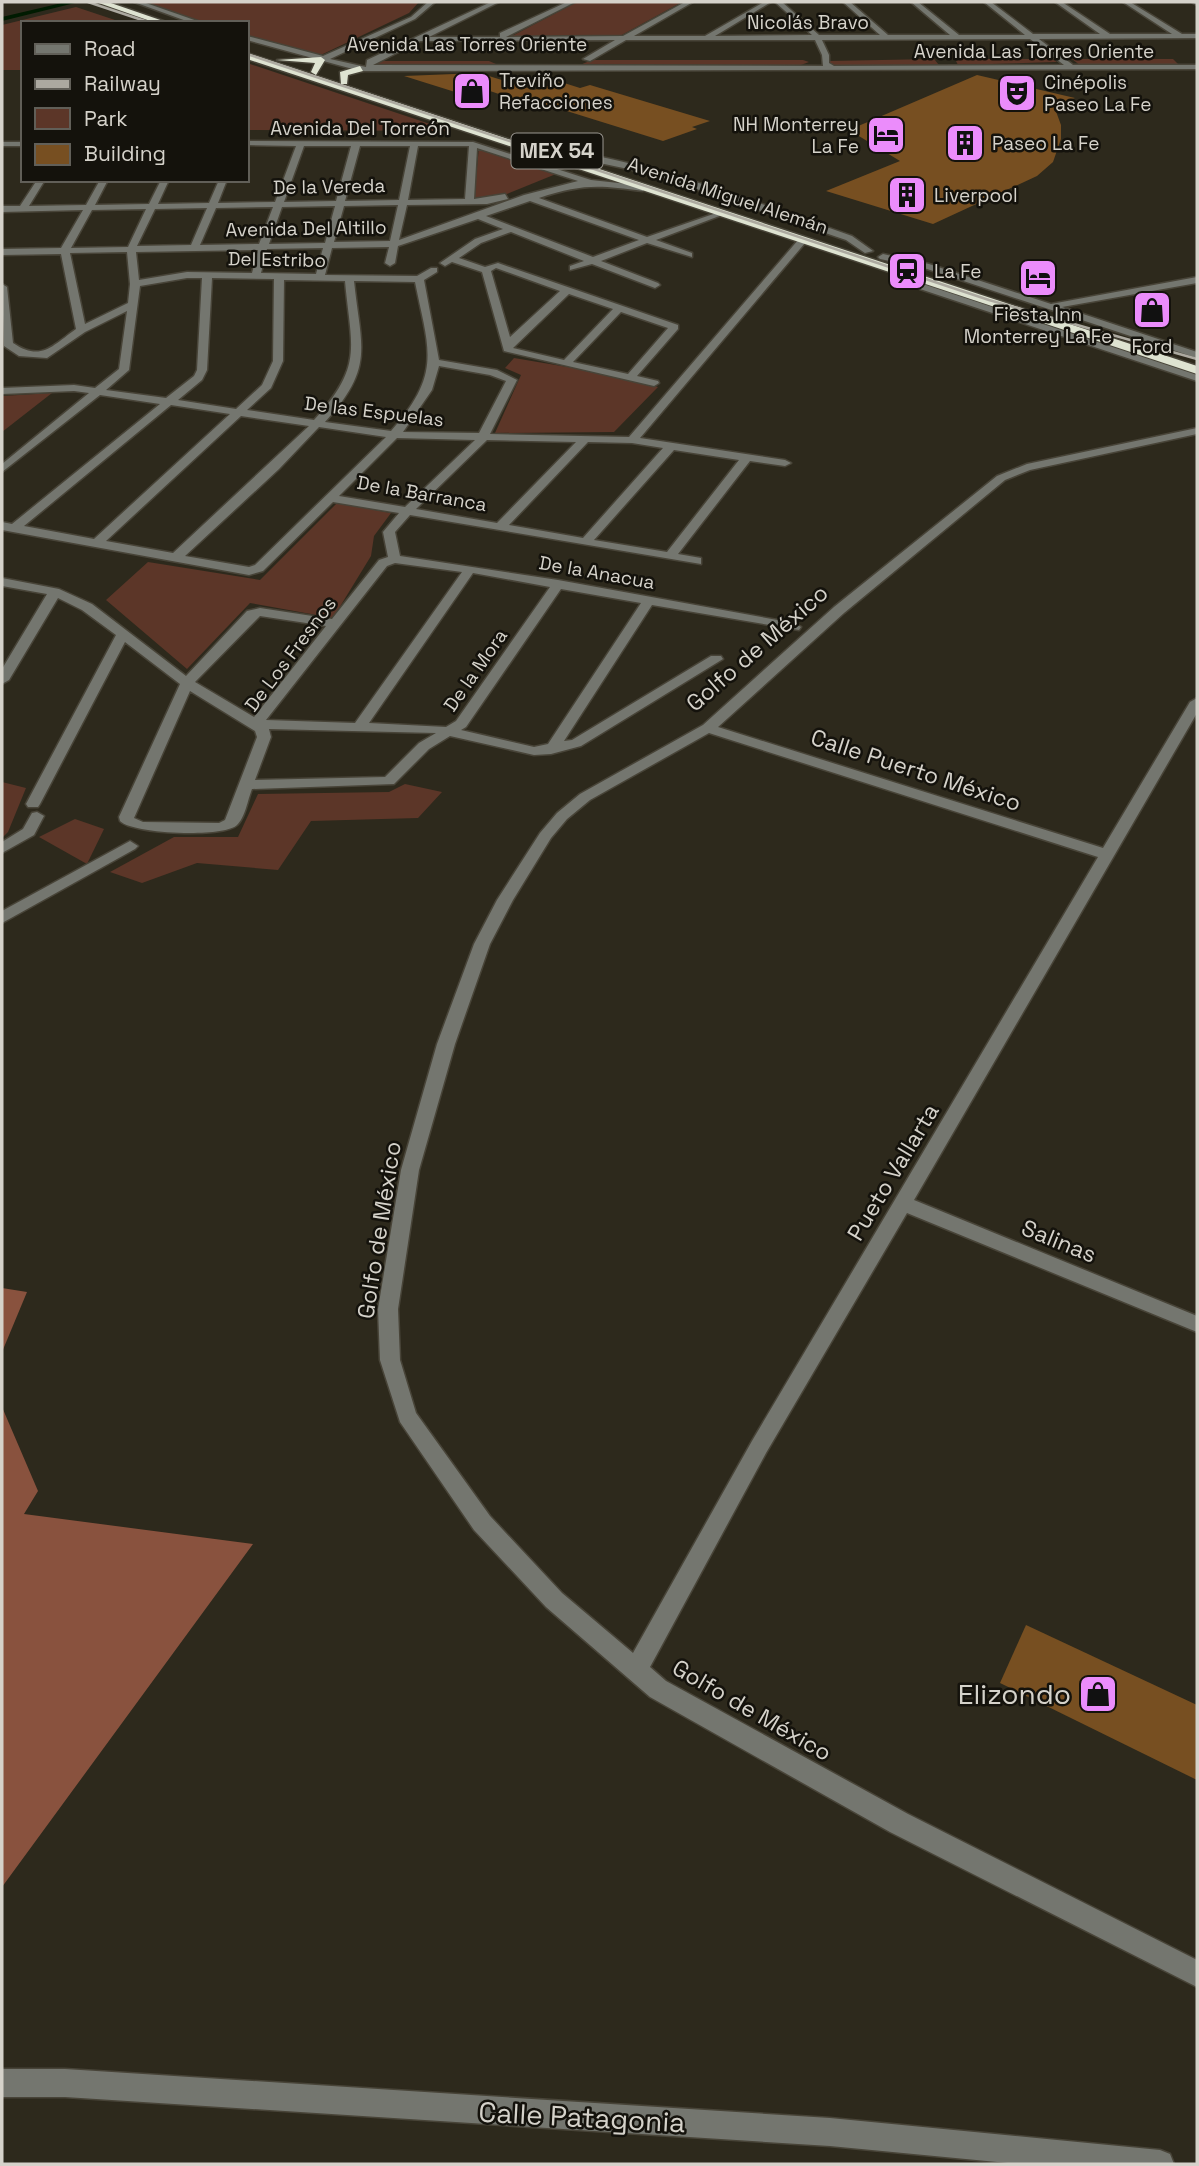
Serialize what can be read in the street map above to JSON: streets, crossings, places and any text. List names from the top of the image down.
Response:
{
  "streets": {
    "highway": ["MEX 54", "Avenida Miguel Alemán"],
    "street": [
      "Nicolás Bravo",
      "Avenida Las Torres Oriente",
      "Avenida Del Torreón",
      "De la Vereda",
      "Avenida Del Altillo",
      "Del Estribo",
      "De las Espuelas",
      "De la Barranca",
      "De la Anacua",
      "Golfo de México",
      "De Los Fresnos",
      "De la Mora",
      "Calle Puerto México",
      "Pueto Vallarta",
      "Salinas",
      "Calle Patagonia"
    ]
  },
  "crossings": [
    ["Avenida Del Torreón", "De la Vereda"],
    ["Avenida Del Torreón", "Avenida Del Altillo"],
    ["Avenida Miguel Alemán", "Avenida Del Altillo"],
    ["De la Anacua", "De Los Fresnos"],
    ["De la Anacua", "De la Mora"],
    ["Golfo de México", "Calle Puerto México"],
    ["Golfo de México", "Pueto Vallarta"],
    ["De Los Fresnos", "De la Mora"],
    ["Calle Puerto México", "Pueto Vallarta"],
    ["Pueto Vallarta", "Salinas"]
  ],
  "places": {
    "shop": ["Treviño Refacciones", "Ford", "Elizondo"],
    "theatre": ["Cinépolis Paseo La Fe"],
    "hotel": ["NH Monterrey La Fe", "Fiesta Inn Monterrey La Fe"],
    "building": ["Paseo La Fe", "Liverpool"],
    "station": ["La Fe"]
  },
  "legend": [
    "Road",
    "Railway",
    "Park",
    "Building"
  ]
}
